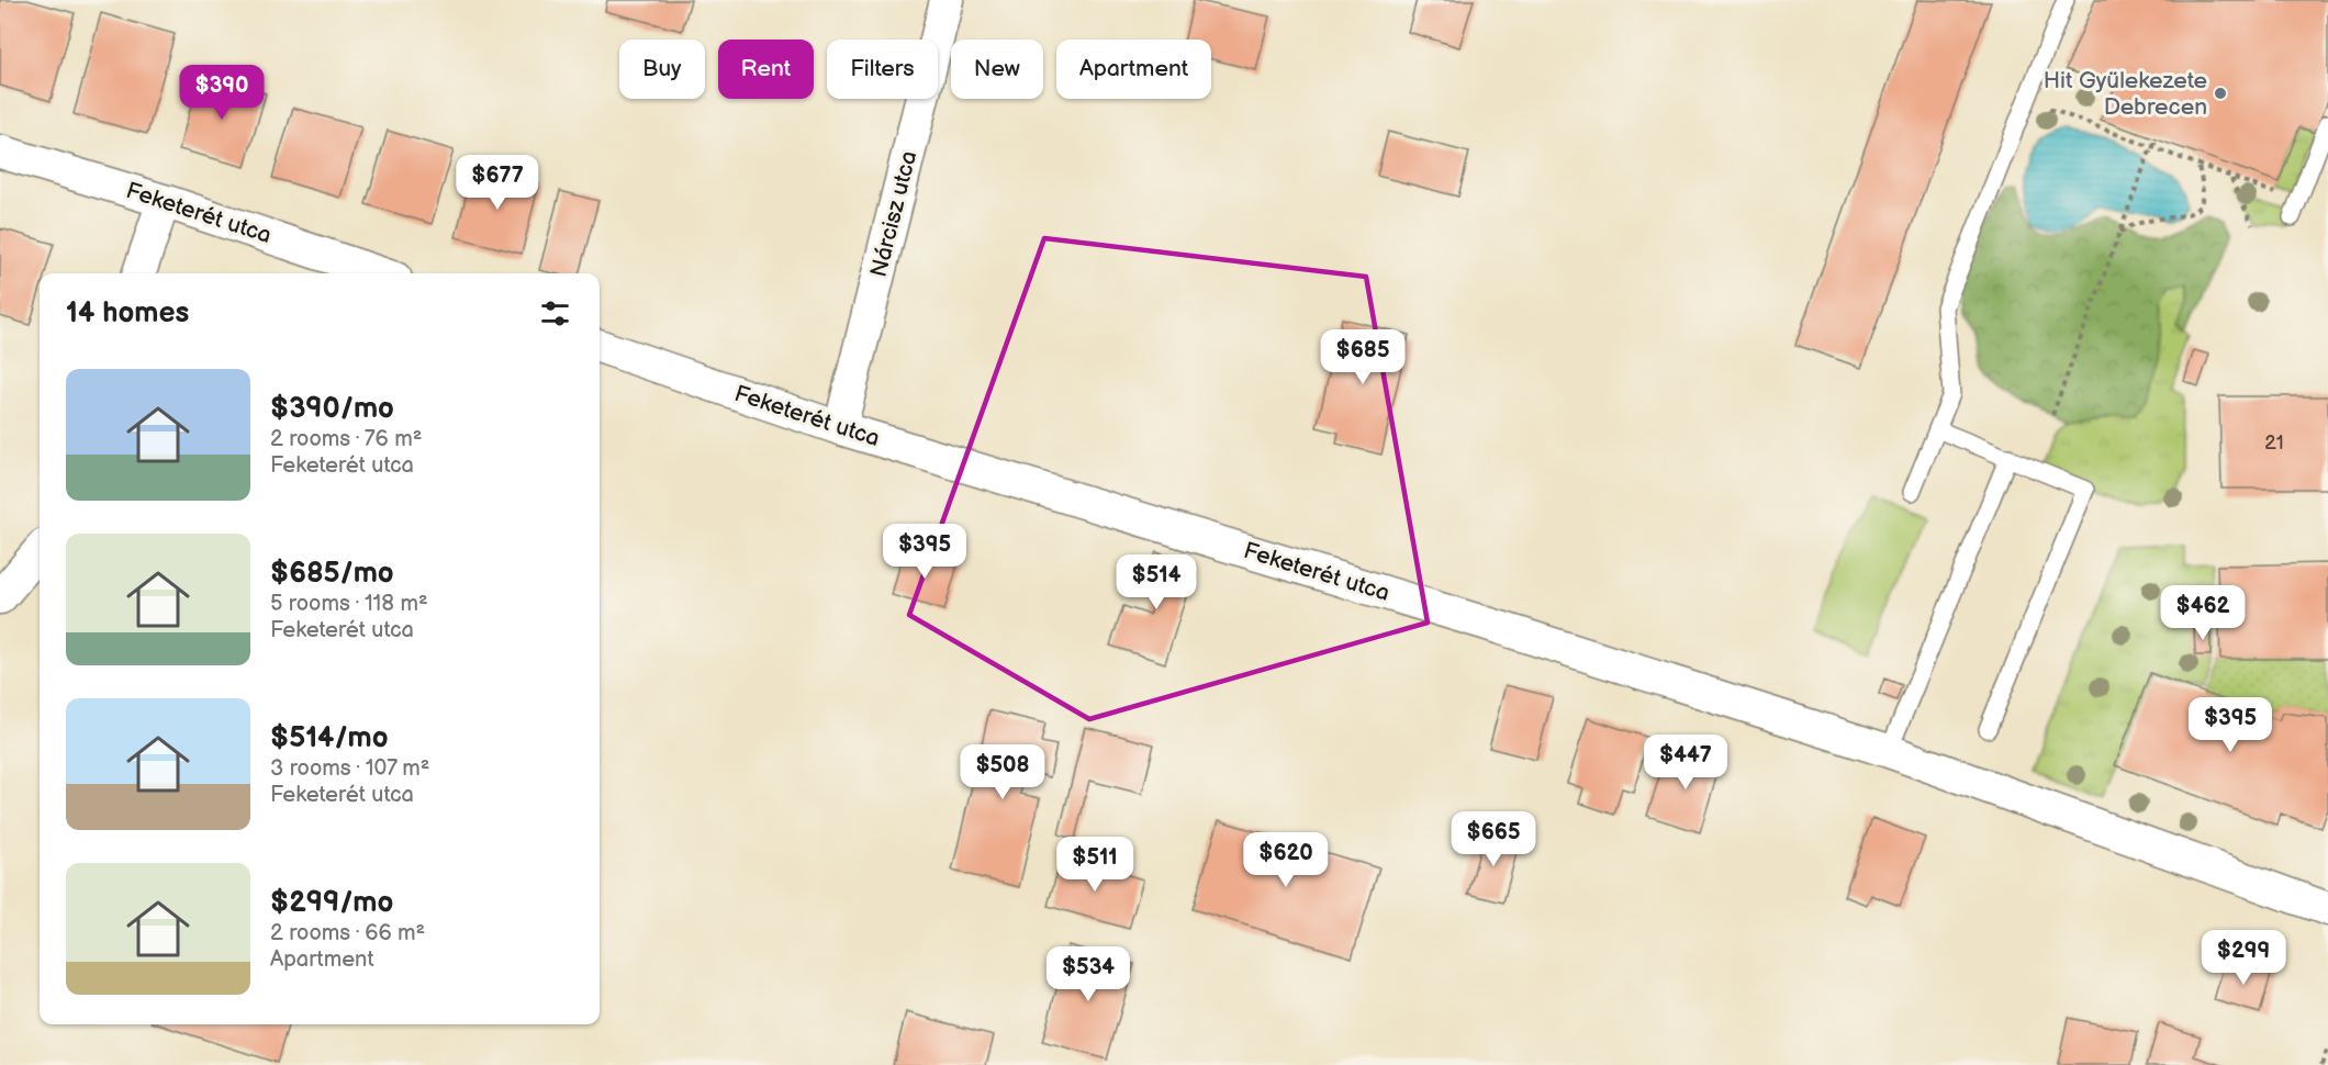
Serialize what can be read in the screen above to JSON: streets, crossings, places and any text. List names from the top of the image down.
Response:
{
  "streets": {
    "street": ["Feketerét utca", "Nárcisz utca"]
  },
  "crossings": [
    ["Feketerét utca", "Nárcisz utca"]
  ],
  "places": ["Hit Gyülekezete Debrecen"],
  "house_numbers": ["21"],
  "page": {
    "chip": [
      "Buy",
      "Rent",
      "Filters",
      "New",
      "Apartment"
    ],
    "price": [
      "$390",
      "$677",
      "$685",
      "$395",
      "$514",
      "$462",
      "$395",
      "$447",
      "$508",
      "$665",
      "$620",
      "$511",
      "$299",
      "$534"
    ],
    "heading": "14 homes",
    "list": [
      {
        "name": "$390/mo",
        "note": "2 rooms · 76 m² · Feketerét utca"
      },
      {
        "name": "$685/mo",
        "note": "5 rooms · 118 m² · Feketerét utca"
      },
      {
        "name": "$514/mo",
        "note": "3 rooms · 107 m² · Feketerét utca"
      },
      {
        "name": "$299/mo",
        "note": "2 rooms · 66 m² · Apartment"
      }
    ]
  }
}
